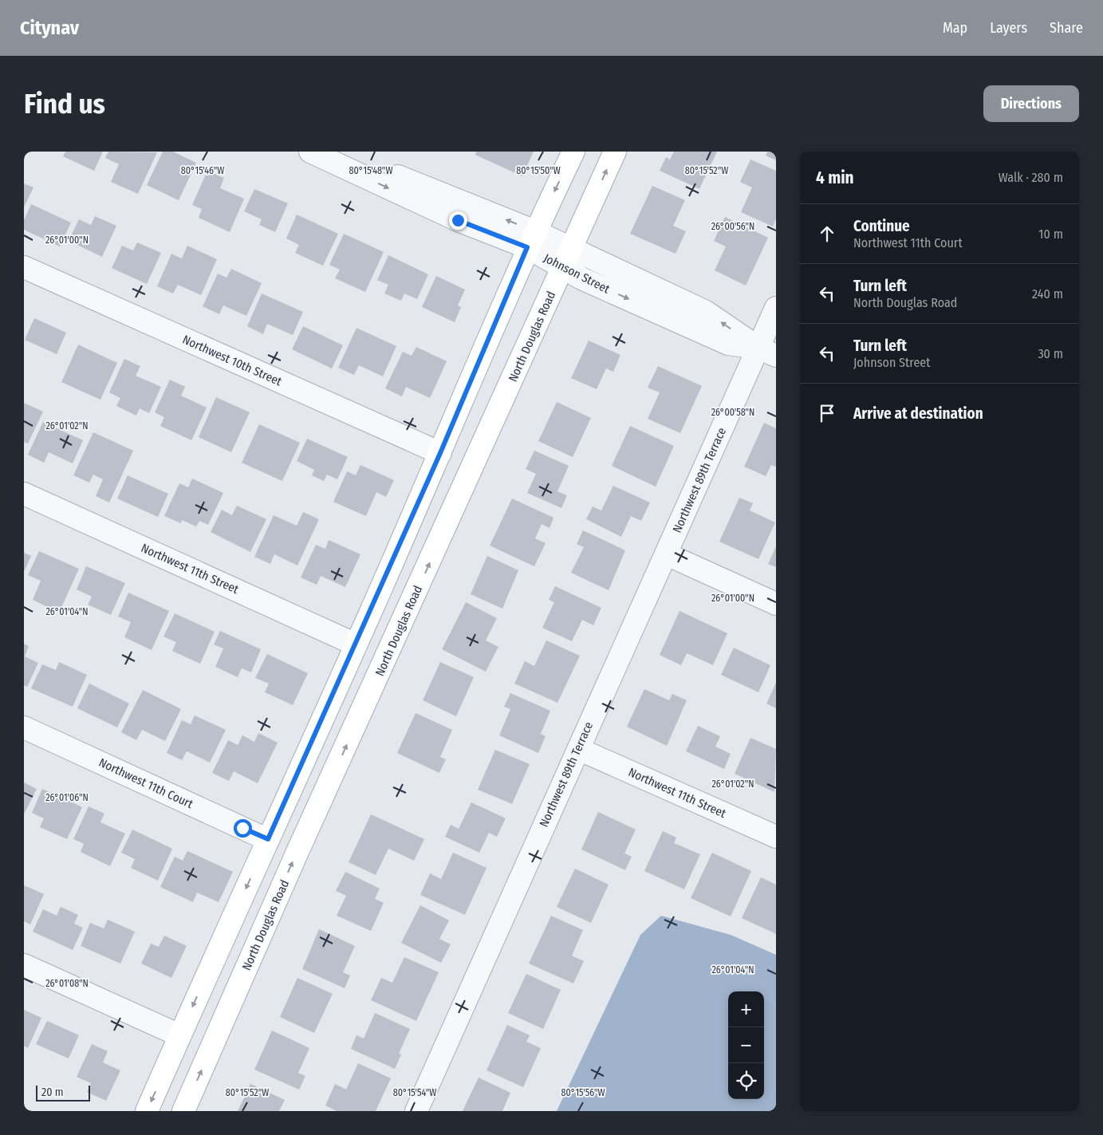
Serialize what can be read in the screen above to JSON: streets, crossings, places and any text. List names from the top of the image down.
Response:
{
  "streets": {
    "main road": ["North Douglas Road"],
    "street": [
      "Johnson Street",
      "Northwest 10th Street",
      "Northwest 89th Terrace",
      "Northwest 11th Street",
      "Northwest 11th Court"
    ]
  },
  "crossings": [
    ["Johnson Street", "North Douglas Road"],
    ["Johnson Street", "Northwest 89th Terrace"],
    ["Northwest 89th Terrace", "Northwest 11th Street"]
  ],
  "scale_bar": "20 m",
  "page": {
    "header": "Citynav",
    "nav": ["Map", "Layers", "Share"],
    "buttons": "Directions",
    "title": "Find us",
    "heading": ["4 min", "Walk · 280 m"],
    "list": [
      ["Continue", "Northwest 11th Court", "10 m"],
      ["Turn left", "North Douglas Road", "240 m"],
      ["Turn left", "Johnson Street", "30 m"],
      "Arrive at destination"
    ],
    "map_buttons": ["+", "−"],
    "scale": "20 m"
  },
  "coordinates": [
    "80°15'50\"W",
    "80°15'46\"W",
    "80°15'48\"W",
    "80°15'52\"W",
    "26°00'56\"N",
    "26°01'00\"N",
    "26°00'58\"N",
    "26°01'02\"N",
    "26°01'04\"N",
    "26°01'06\"N",
    "26°01'08\"N",
    "80°15'54\"W",
    "80°15'56\"W"
  ]
}
